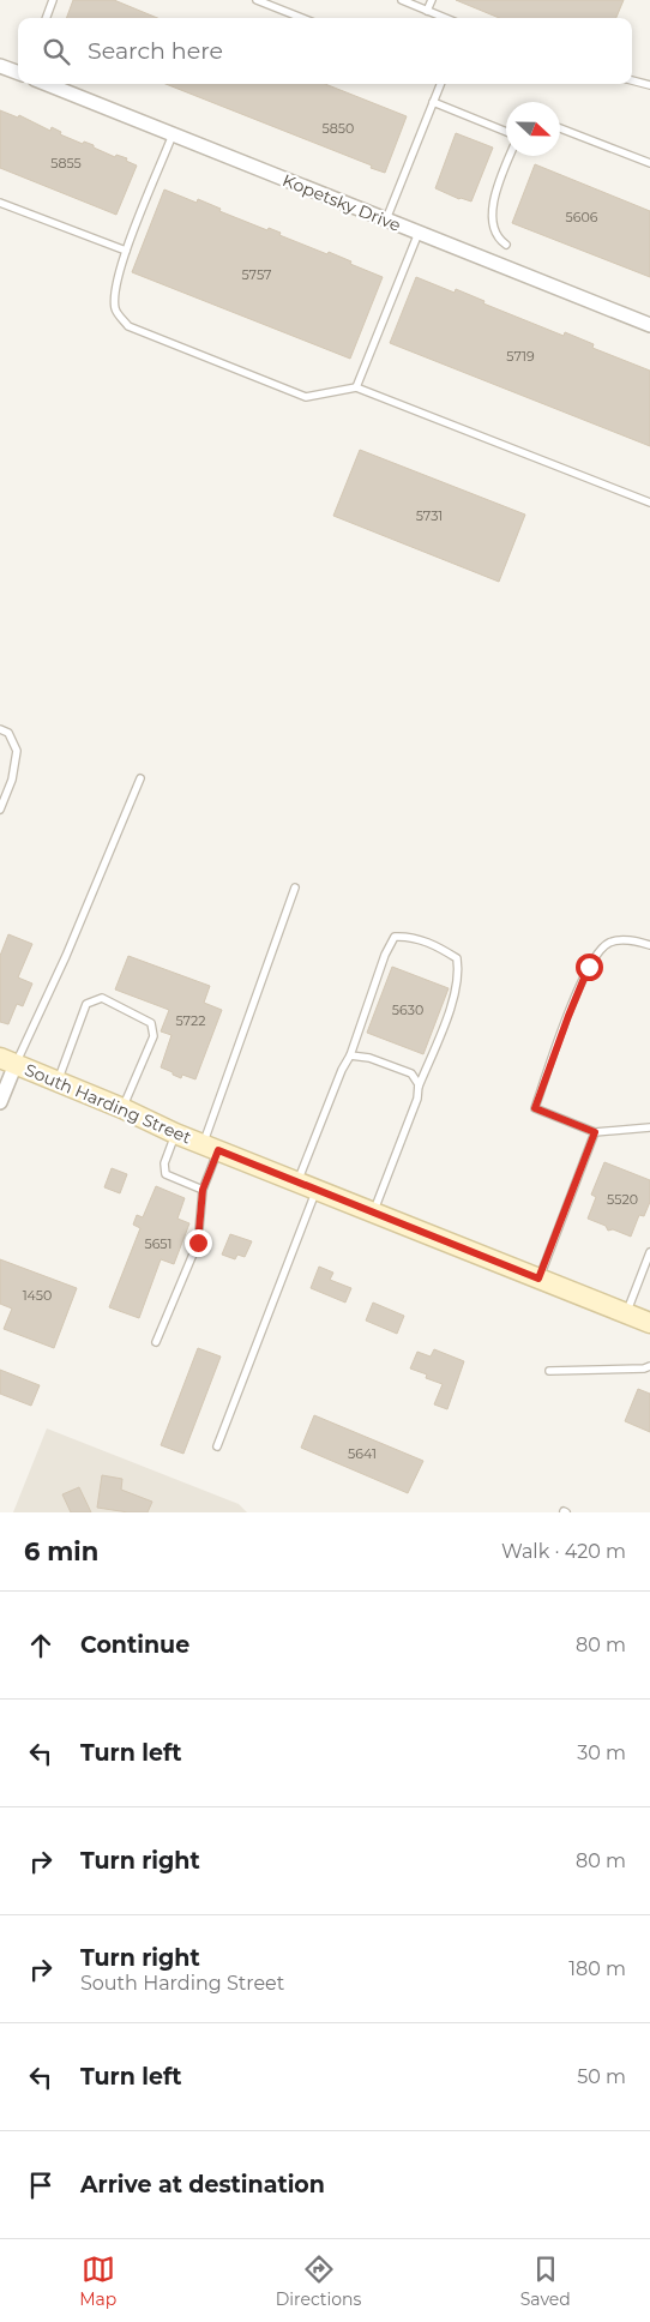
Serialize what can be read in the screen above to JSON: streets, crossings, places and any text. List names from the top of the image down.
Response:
{
  "streets": {
    "street": ["Kopetsky Drive", "South Harding Street"]
  },
  "house_numbers": [
    "5850",
    "5855",
    "5606",
    "5757",
    "5719",
    "5731",
    "5630",
    "5722",
    "5520",
    "5651",
    "1450",
    "5641"
  ],
  "north": "right",
  "page": {
    "search": "Search here",
    "heading": ["6 min", "Walk · 420 m"],
    "list": [
      ["Continue", "80 m"],
      ["Turn left", "30 m"],
      ["Turn right", "80 m"],
      ["Turn right", "South Harding Street", "180 m"],
      ["Turn left", "50 m"],
      "Arrive at destination"
    ],
    "nav": ["Map", "Directions", "Saved"]
  }
}
